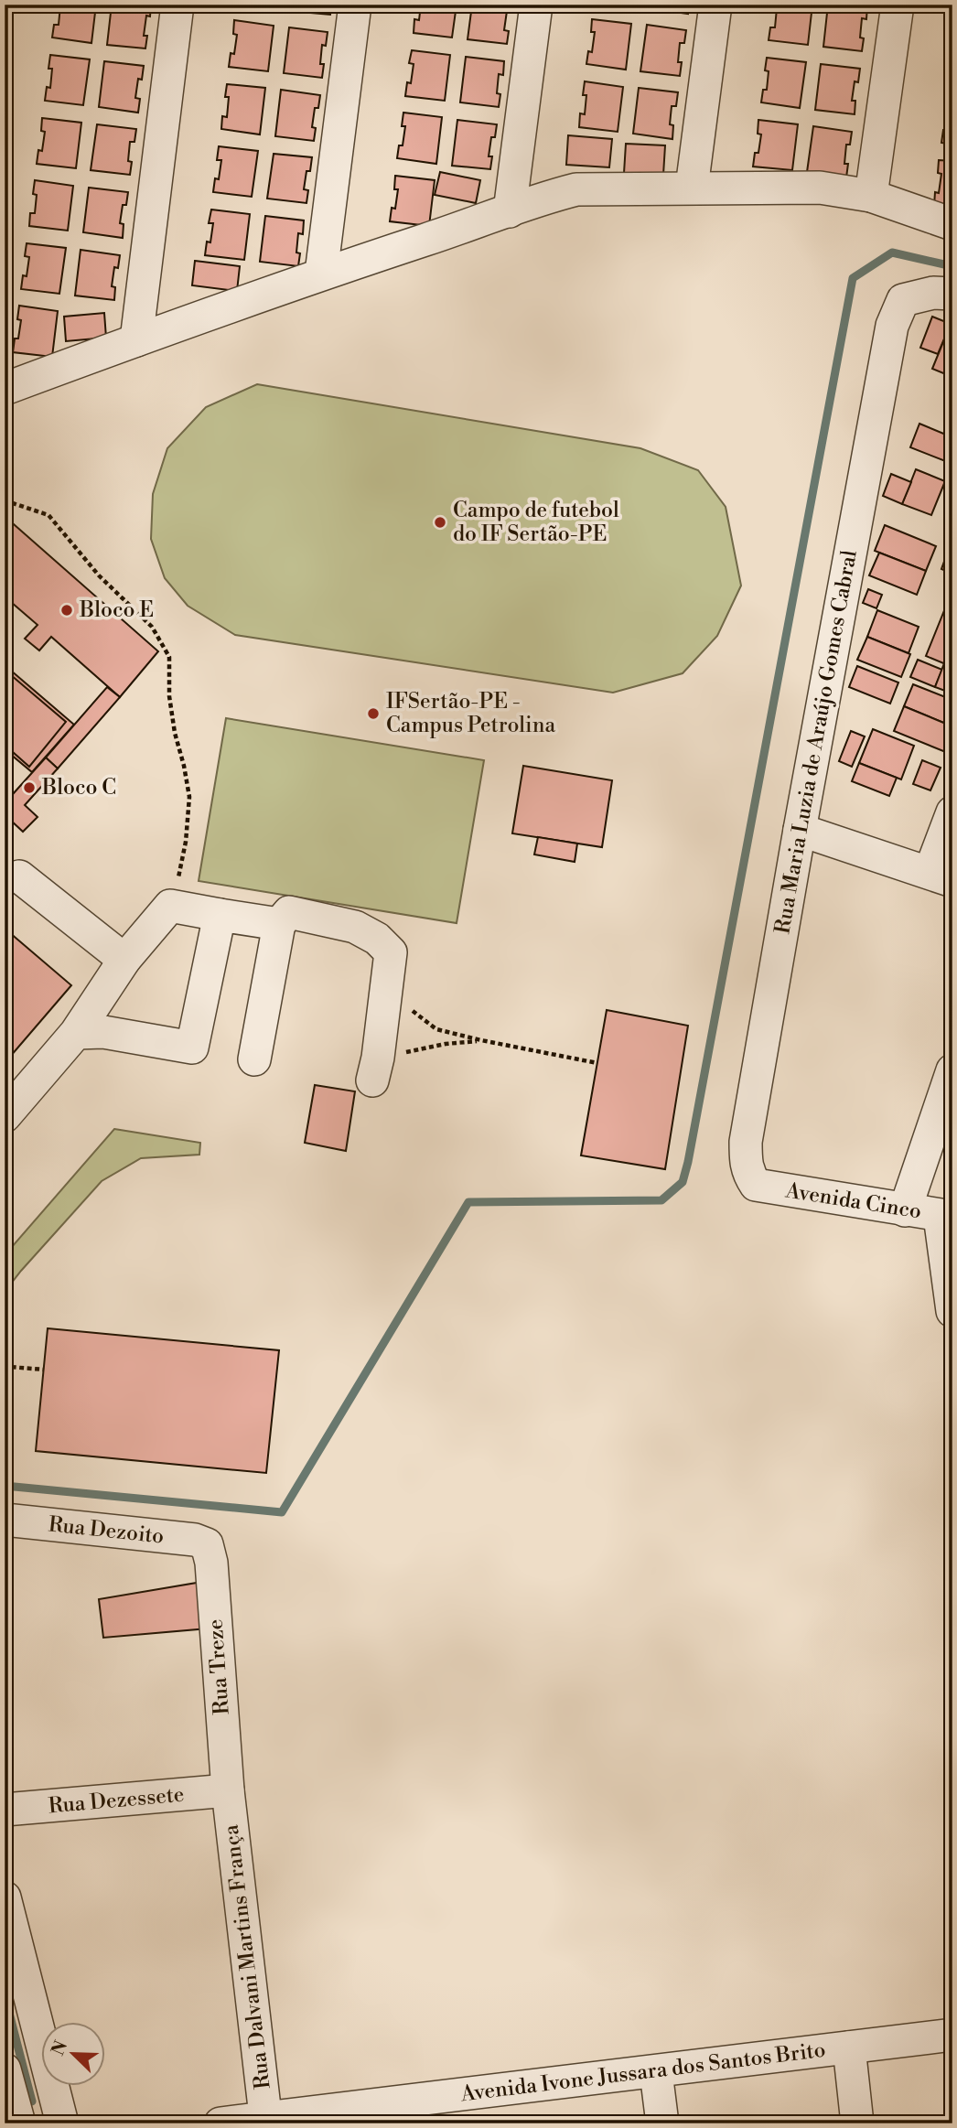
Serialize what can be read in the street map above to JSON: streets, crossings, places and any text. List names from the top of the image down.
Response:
{
  "streets": {
    "street": [
      "Rua Maria Luzia de Araújo Gomes Cabral",
      "Avenida Cinco",
      "Rua Dezoito",
      "Rua Treze",
      "Rua Dezessete",
      "Rua Dalvani Martins França",
      "Avenida Ivone Jussara dos Santos Brito"
    ]
  },
  "crossings": [
    ["Rua Maria Luzia de Araújo Gomes Cabral", "Avenida Cinco"],
    ["Rua Dezoito", "Rua Treze"],
    ["Rua Treze", "Rua Dezessete"],
    ["Rua Treze", "Rua Dalvani Martins França"],
    ["Rua Dezessete", "Rua Dalvani Martins França"],
    ["Rua Dalvani Martins França", "Avenida Ivone Jussara dos Santos Brito"]
  ],
  "places": [
    "Campo de futebol do IF Sertão-PE",
    "Bloco E",
    "IFSertão-PE - Campus Petrolina",
    "Bloco C"
  ],
  "north": "top left"
}
